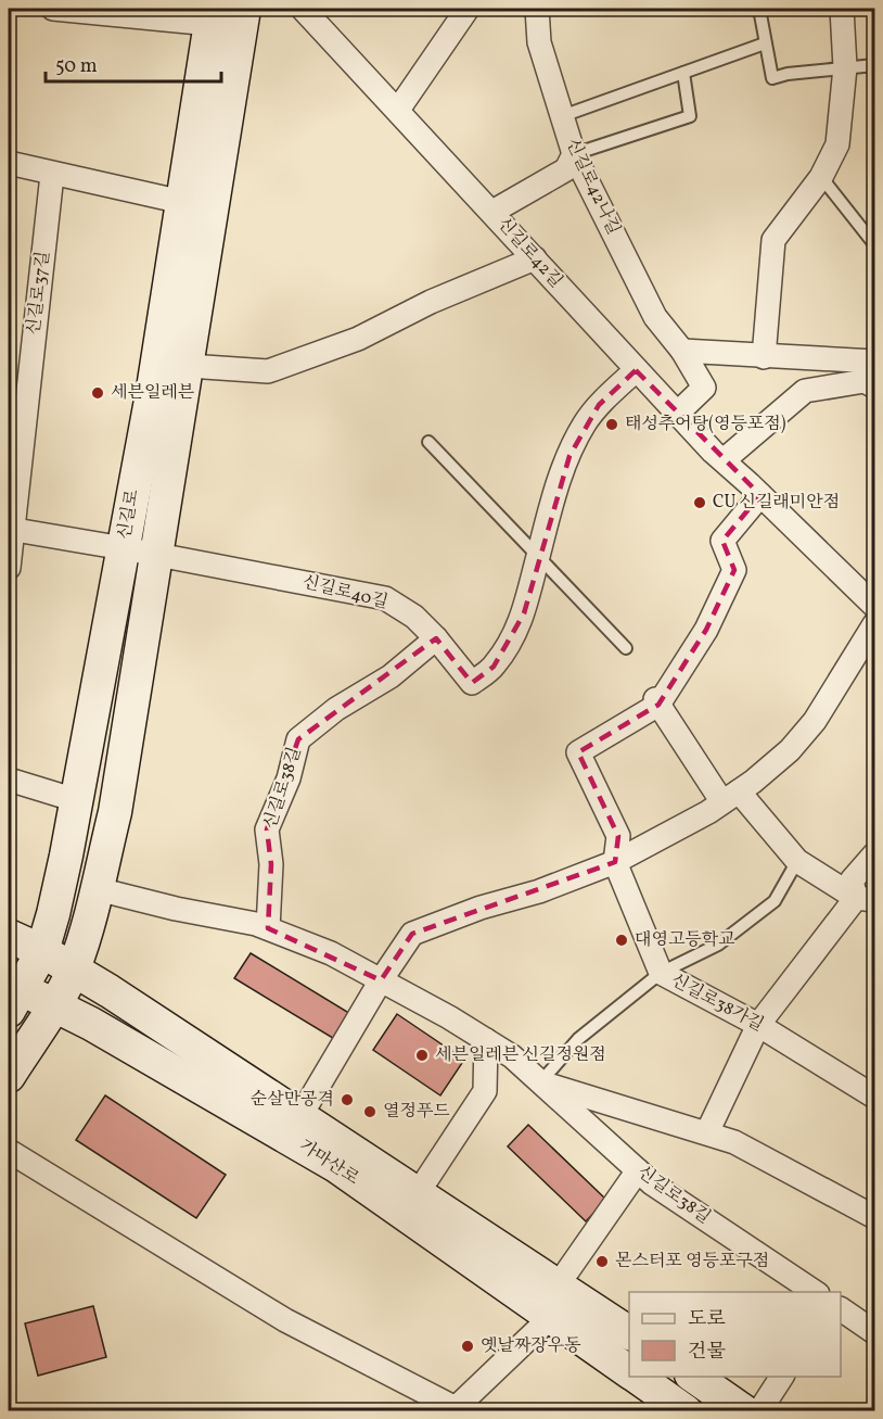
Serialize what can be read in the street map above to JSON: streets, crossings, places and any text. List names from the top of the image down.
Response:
{
  "streets": {
    "main road": ["신길로", "가마산로"],
    "street": [
      "신길로42나길",
      "신길로42길",
      "신길로37길",
      "신길로40길",
      "신길로38길",
      "신길로38가길"
    ]
  },
  "crossings": [
    ["신길로42나길", "신길로42길"],
    ["신길로42길", "신길로40길"],
    ["신길로37길", "신길로40길"],
    ["신길로", "신길로40길"],
    ["신길로", "신길로38길"],
    ["신길로", "가마산로"],
    ["신길로40길", "신길로38길"],
    ["신길로38길", "가마산로"]
  ],
  "places": [
    "세븐일레븐",
    "태성추어탕(영등포점)",
    "CU 신길래미안점",
    "대영고등학교",
    "세븐일레븐 신길정원점",
    "순살만공격",
    "열정푸드",
    "몬스터포 영등포구점",
    "옛날짜장우동"
  ],
  "legend": ["도로", "건물"],
  "scale_bar": "50 m"
}
